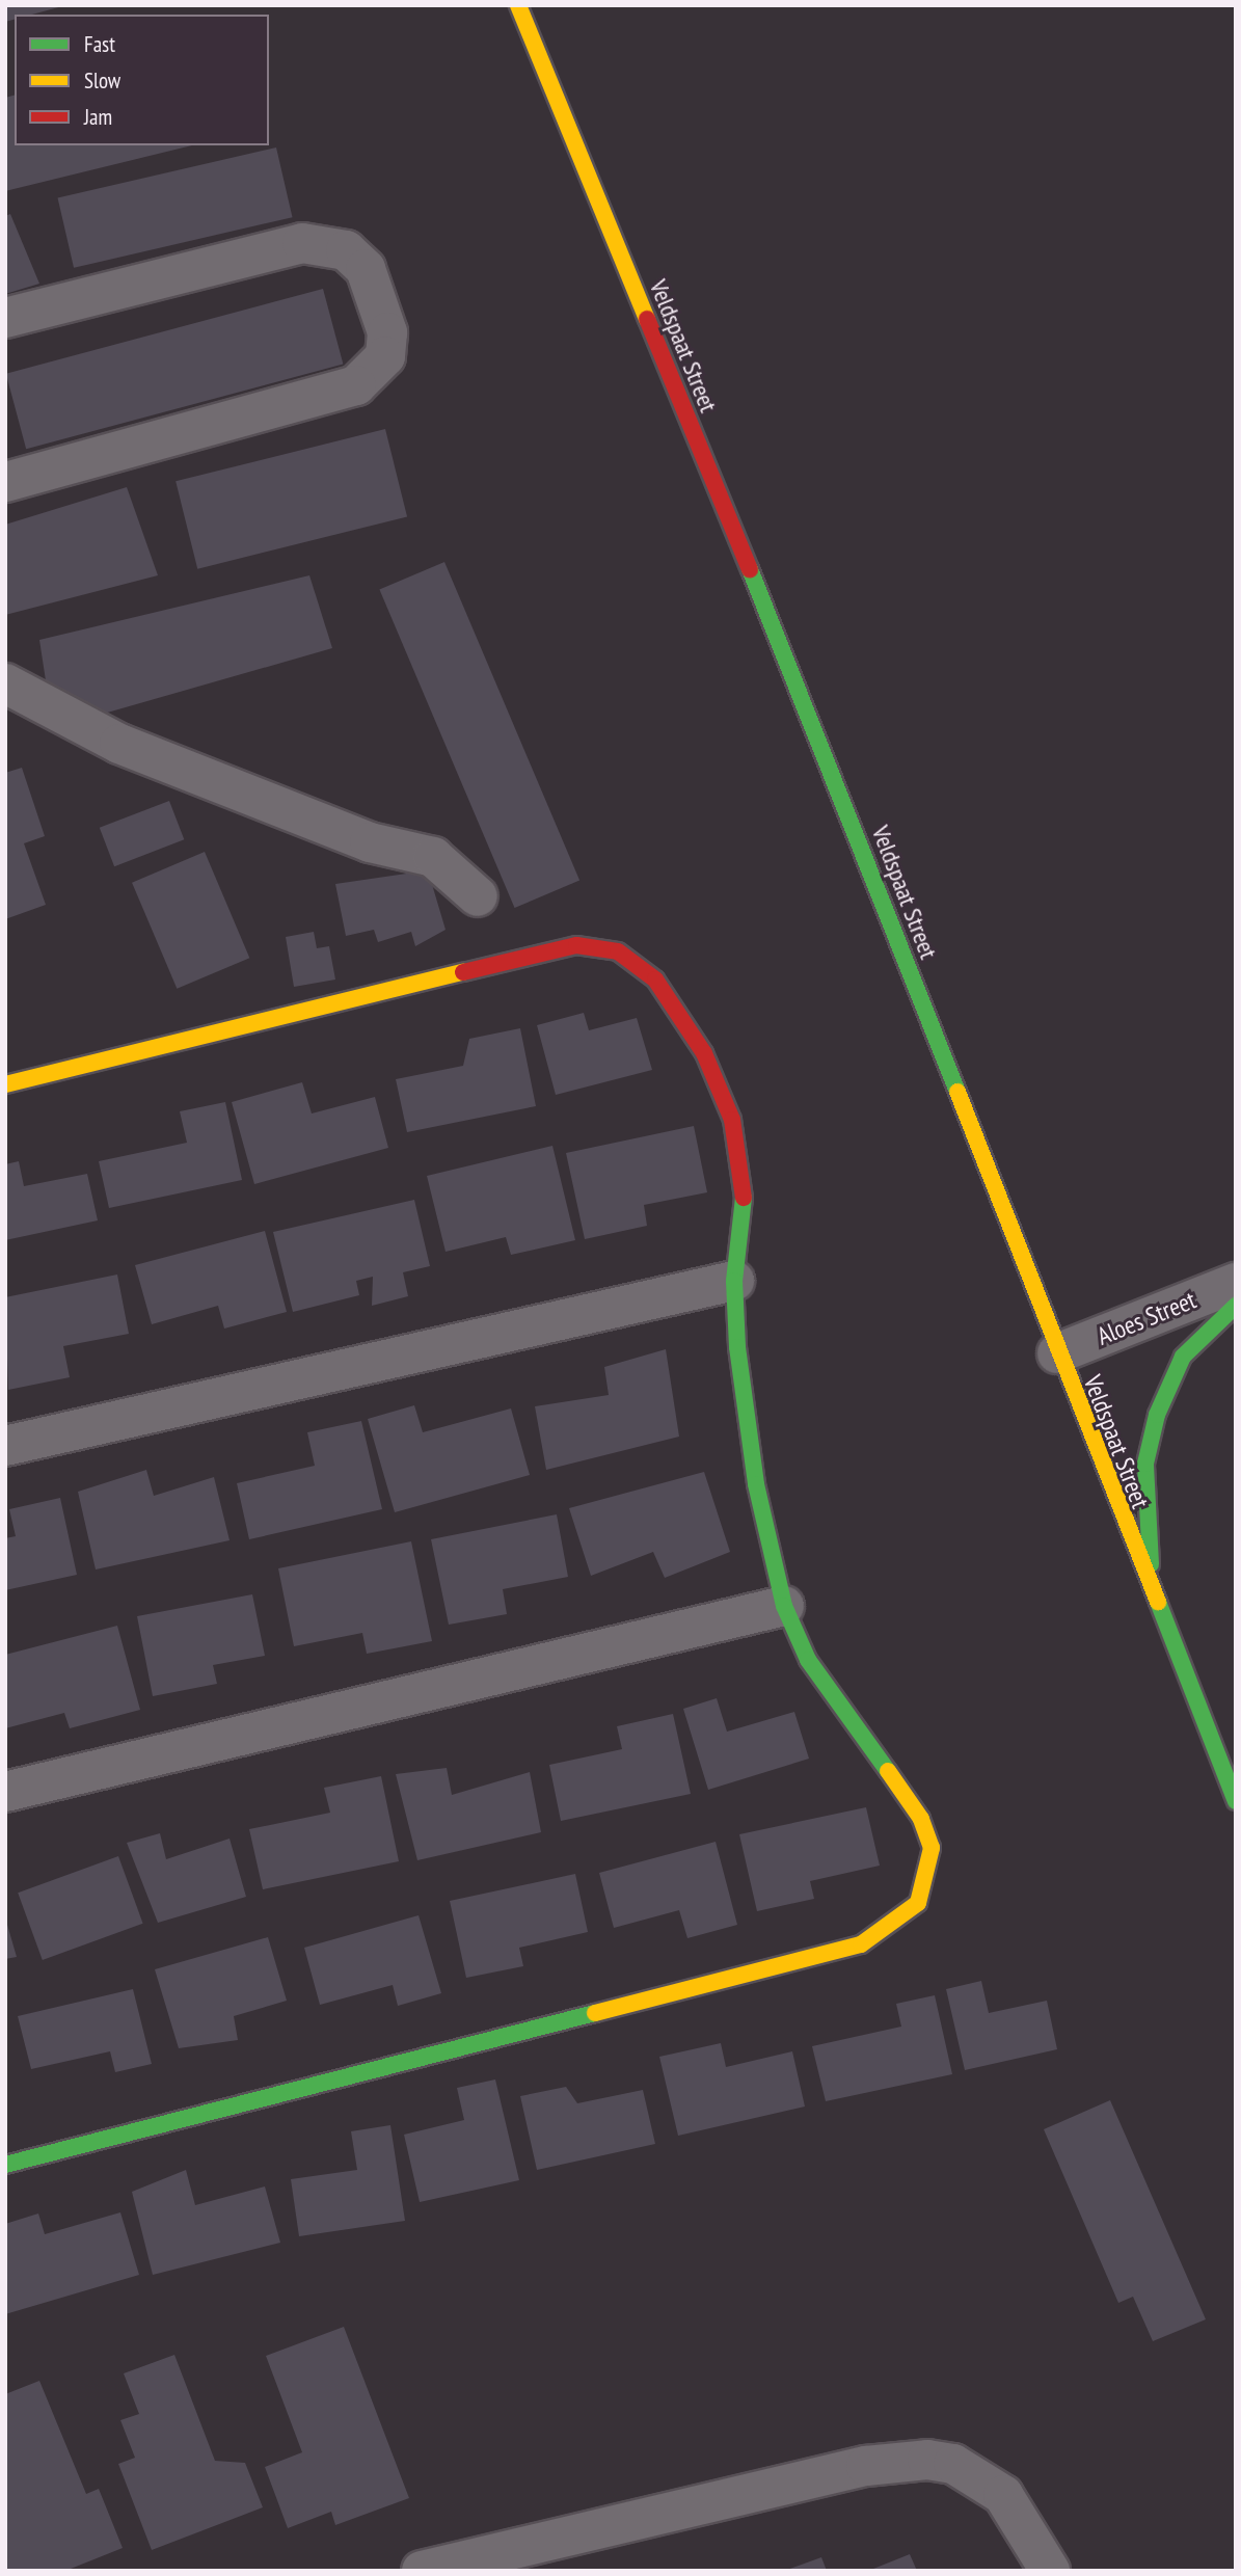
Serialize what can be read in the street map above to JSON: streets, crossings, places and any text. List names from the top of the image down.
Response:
{
  "streets": {
    "street": ["Veldspaat Street", "Aloes Street"]
  },
  "crossings": [
    ["Veldspaat Street", "Aloes Street"]
  ],
  "legend": ["Fast", "Slow", "Jam"]
}
